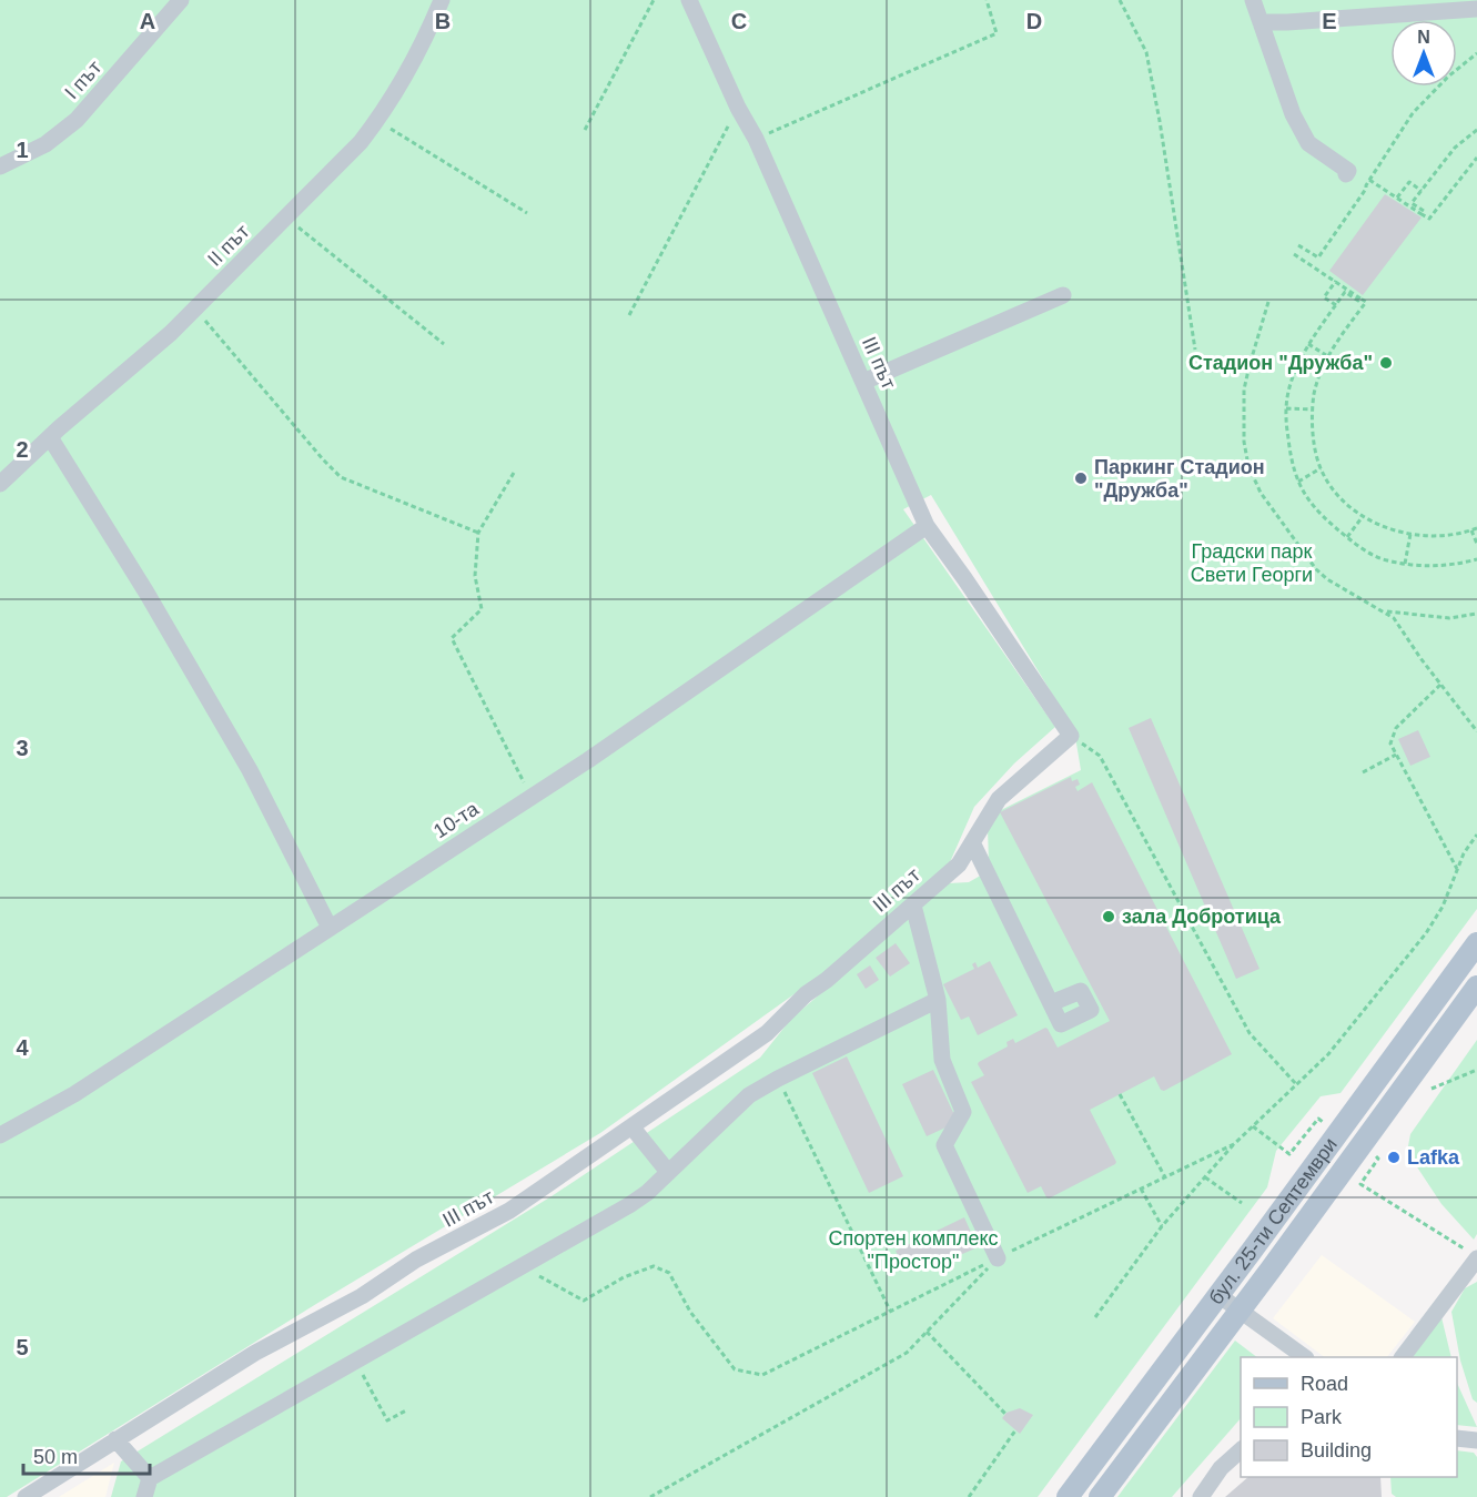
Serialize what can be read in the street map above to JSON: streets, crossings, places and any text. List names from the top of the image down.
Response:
{
  "streets": {
    "main road": ["бул. 25-ти Септември"],
    "street": [
      "І път",
      "ІІ път",
      "ІІІ път",
      "10-та"
    ]
  },
  "crossings": [
    ["ІІІ път", "10-та"]
  ],
  "parks": ["Градски парк Свети Георги", "Спортен комплекс \"Простор\""],
  "places": [
    "Стадион \"Дружба\"",
    "Паркинг Стадион \"Дружба\"",
    "зала Добротица",
    "Lafka"
  ],
  "legend": ["Road", "Park", "Building"],
  "scale_bar": "50 m",
  "north": "top",
  "grid": {
    "columns": [
      "A",
      "B",
      "C",
      "D",
      "E"
    ],
    "rows": [
      "1",
      "2",
      "3",
      "4",
      "5"
    ]
  }
}
